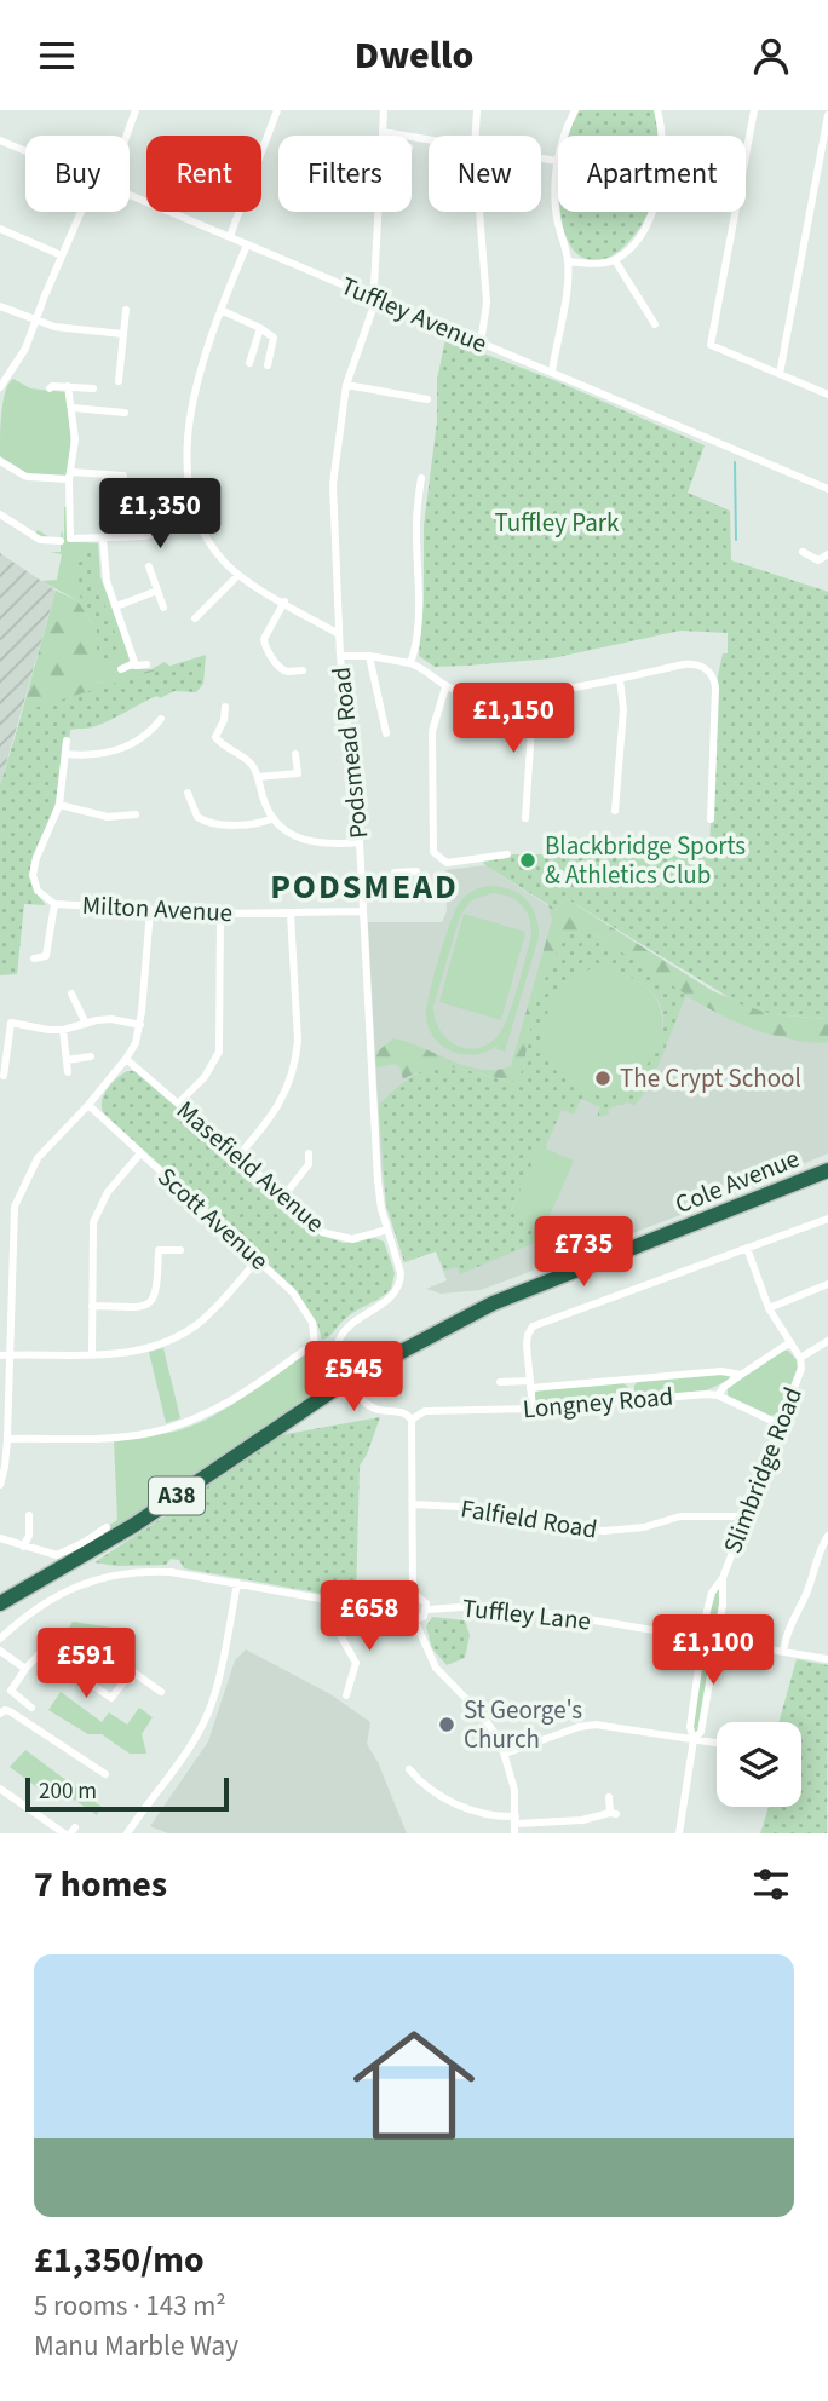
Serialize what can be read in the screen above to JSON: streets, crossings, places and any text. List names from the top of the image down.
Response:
{
  "streets": {
    "highway": ["Cole Avenue", "A38"],
    "street": [
      "Tuffley Avenue",
      "Podsmead Road",
      "Milton Avenue",
      "Masefield Avenue",
      "Scott Avenue",
      "Longney Road",
      "Slimbridge Road",
      "Falfield Road",
      "Tuffley Lane"
    ]
  },
  "crossings": [
    ["Tuffley Avenue", "Podsmead Road"],
    ["Podsmead Road", "Milton Avenue"],
    ["Podsmead Road", "Masefield Avenue"],
    ["Longney Road", "Slimbridge Road"],
    ["Slimbridge Road", "Falfield Road"],
    ["Slimbridge Road", "Tuffley Lane"]
  ],
  "districts": ["PODSMEAD"],
  "parks": ["Tuffley Park"],
  "places": ["Blackbridge Sports & Athletics Club", "The Crypt School", "St George's Church"],
  "scale_bar": "200 m",
  "page": {
    "header": "Dwello",
    "chip": [
      "Buy",
      "Rent",
      "Filters",
      "New",
      "Apartment"
    ],
    "price": [
      "£1,350",
      "£1,150",
      "£735",
      "£545",
      "£658",
      "£1,100",
      "£591"
    ],
    "scale": "200 m",
    "heading": "7 homes",
    "list": [
      {
        "name": "£1,350/mo",
        "note": "5 rooms · 143 m² · Manu Marble Way"
      }
    ]
  }
}
